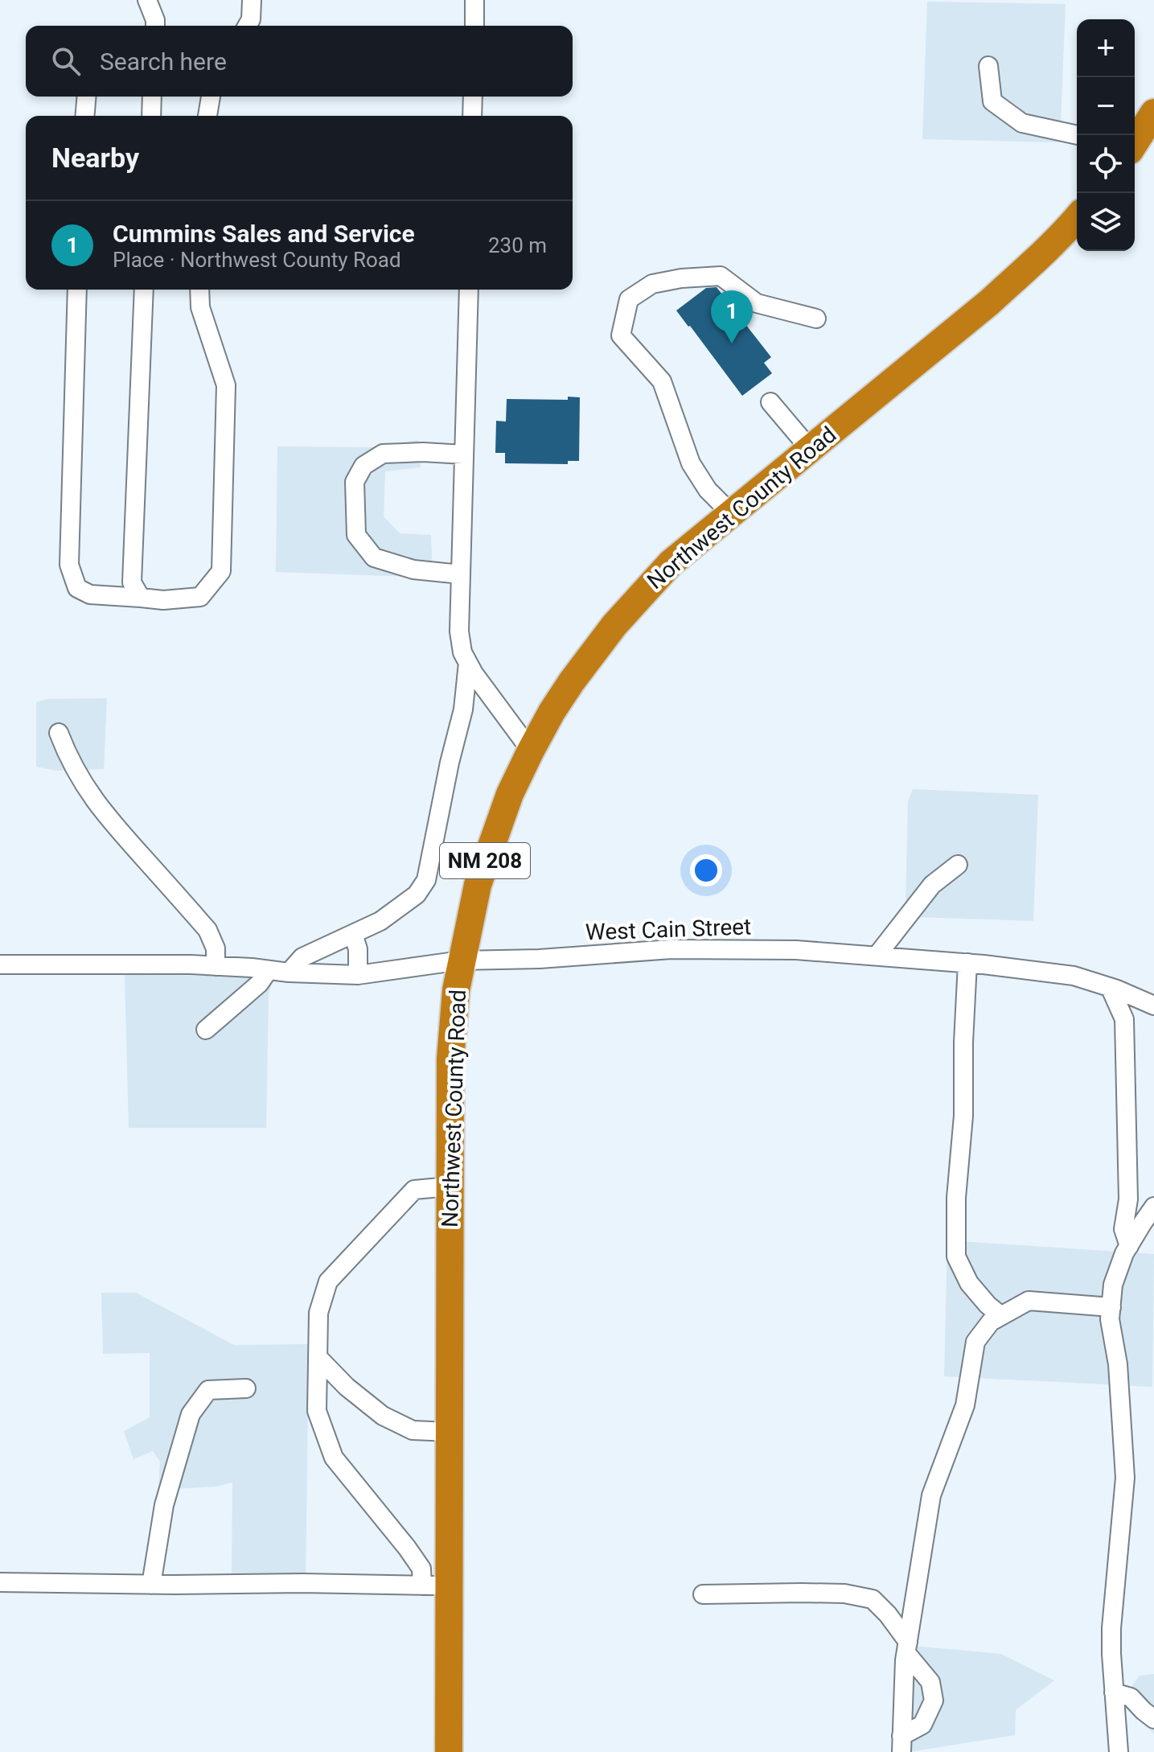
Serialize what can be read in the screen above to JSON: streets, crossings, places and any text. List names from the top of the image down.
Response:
{
  "streets": {
    "highway": ["Northwest County Road", "NM 208"],
    "street": ["West Cain Street"]
  },
  "crossings": [
    ["Northwest County Road", "West Cain Street"]
  ],
  "page": {
    "map_buttons": ["+", "−"],
    "search": "Search here",
    "heading": "Nearby",
    "list": [
      {
        "mark": "1",
        "name": "Cummins Sales and Service",
        "note": "Place · Northwest County Road",
        "value": "230 m"
      }
    ],
    "pins": "1"
  }
}
